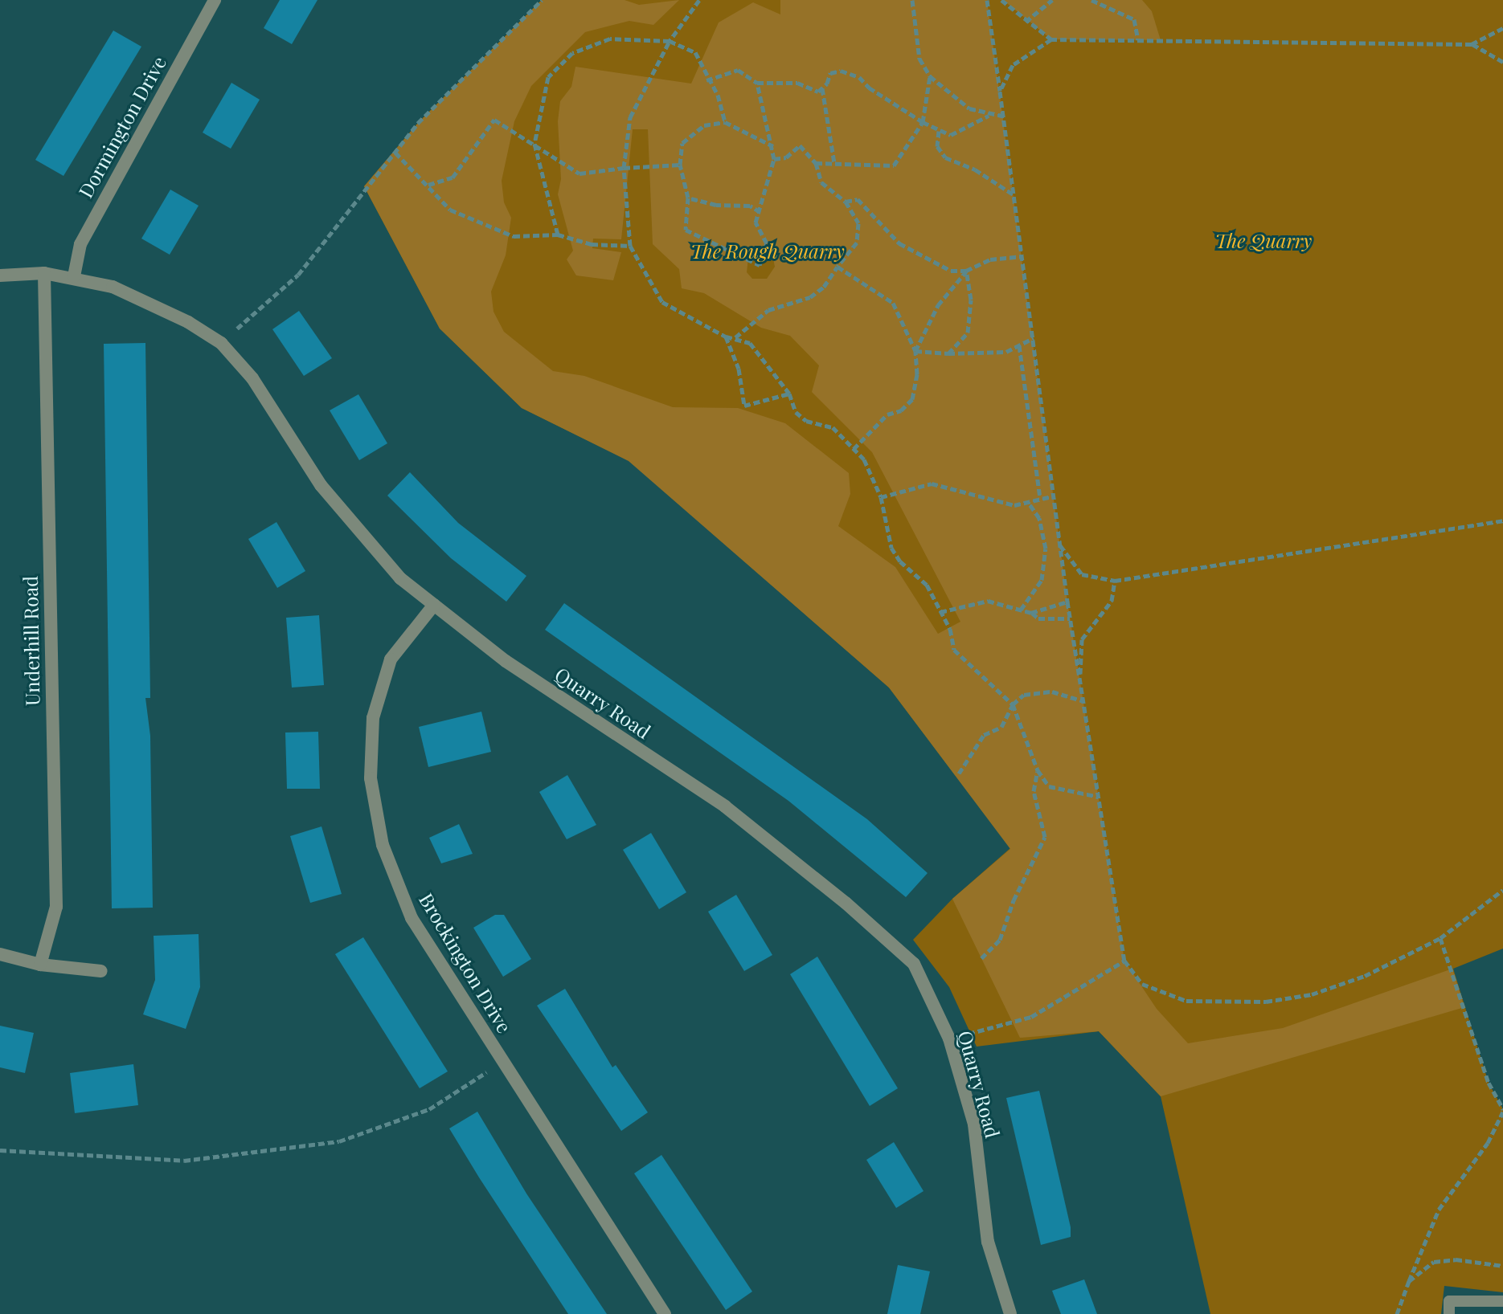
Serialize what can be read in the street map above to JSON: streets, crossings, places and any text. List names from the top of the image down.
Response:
{
  "streets": {
    "street": [
      "Dormington Drive",
      "Underhill Road",
      "Quarry Road",
      "Brockington Drive"
    ]
  },
  "crossings": [
    ["Dormington Drive", "Quarry Road"],
    ["Underhill Road", "Quarry Road"],
    ["Quarry Road", "Brockington Drive"]
  ],
  "parks": ["The Quarry", "The Rough Quarry"]
}
